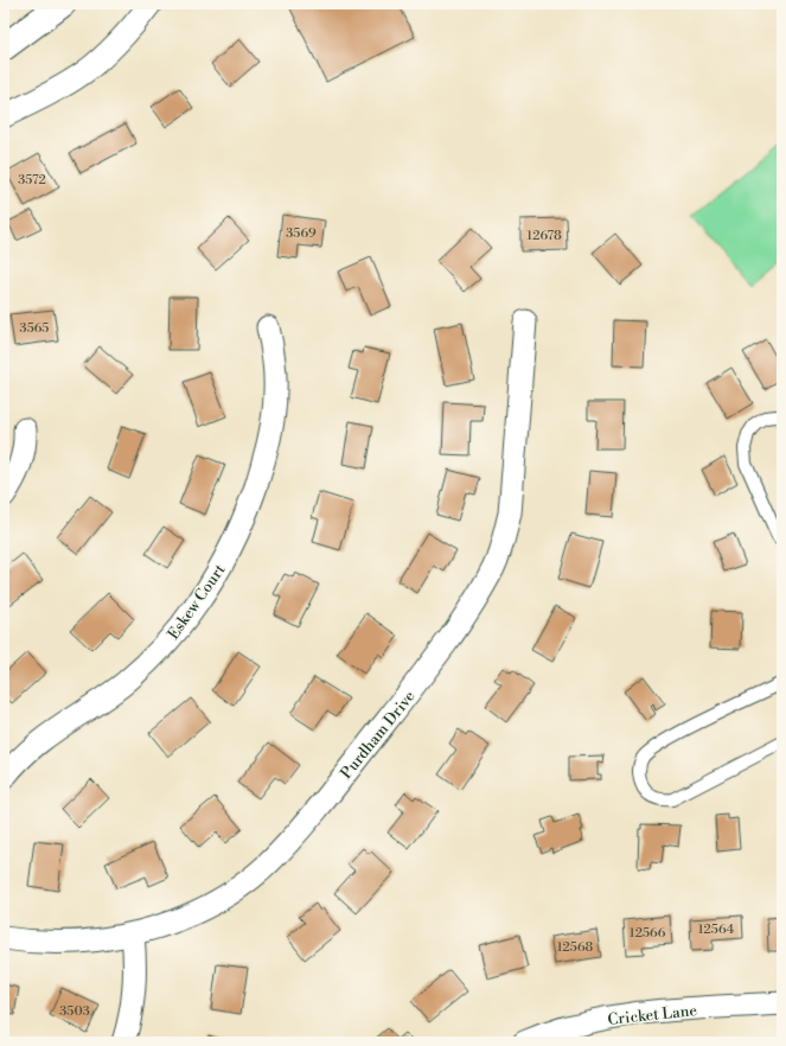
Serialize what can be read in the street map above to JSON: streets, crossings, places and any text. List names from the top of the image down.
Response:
{
  "streets": {
    "street": ["Eskew Court", "Purdham Drive", "Cricket Lane"]
  },
  "house_numbers": [
    "3572",
    "3569",
    "12678",
    "3565",
    "12564",
    "12566",
    "12568",
    "3503"
  ]
}
